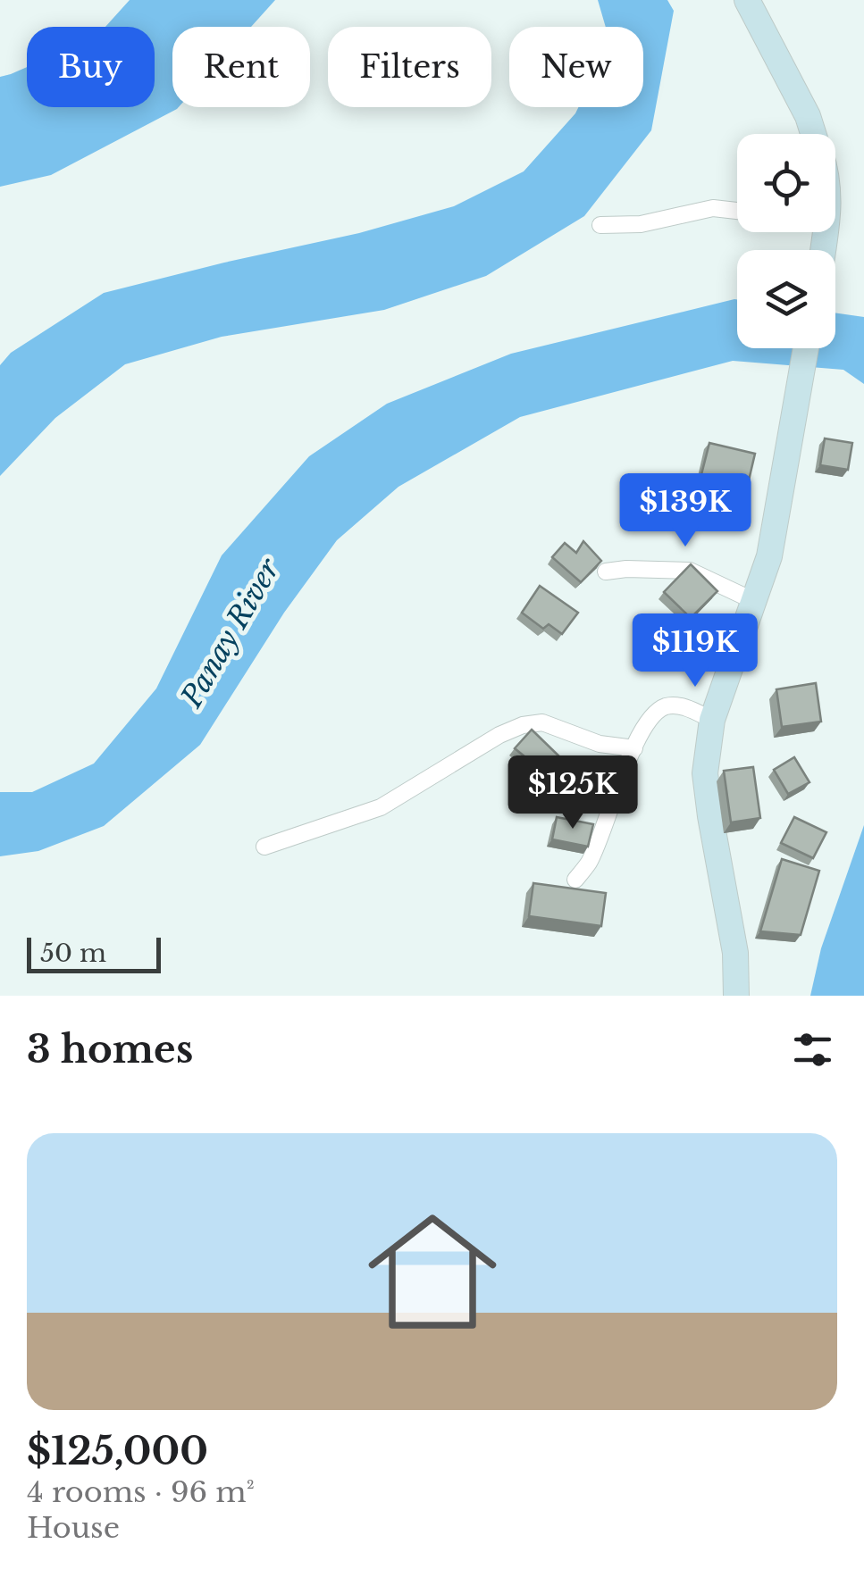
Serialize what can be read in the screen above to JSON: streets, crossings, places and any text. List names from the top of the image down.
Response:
{
  "water": ["Panay River"],
  "scale_bar": "50 m",
  "page": {
    "chip": [
      "Buy",
      "Rent",
      "Filters",
      "New"
    ],
    "price": ["$139K", "$119K", "$125K"],
    "scale": "50 m",
    "heading": "3 homes",
    "list": [
      {
        "name": "$125,000",
        "note": "4 rooms · 96 m² · House"
      }
    ]
  }
}
